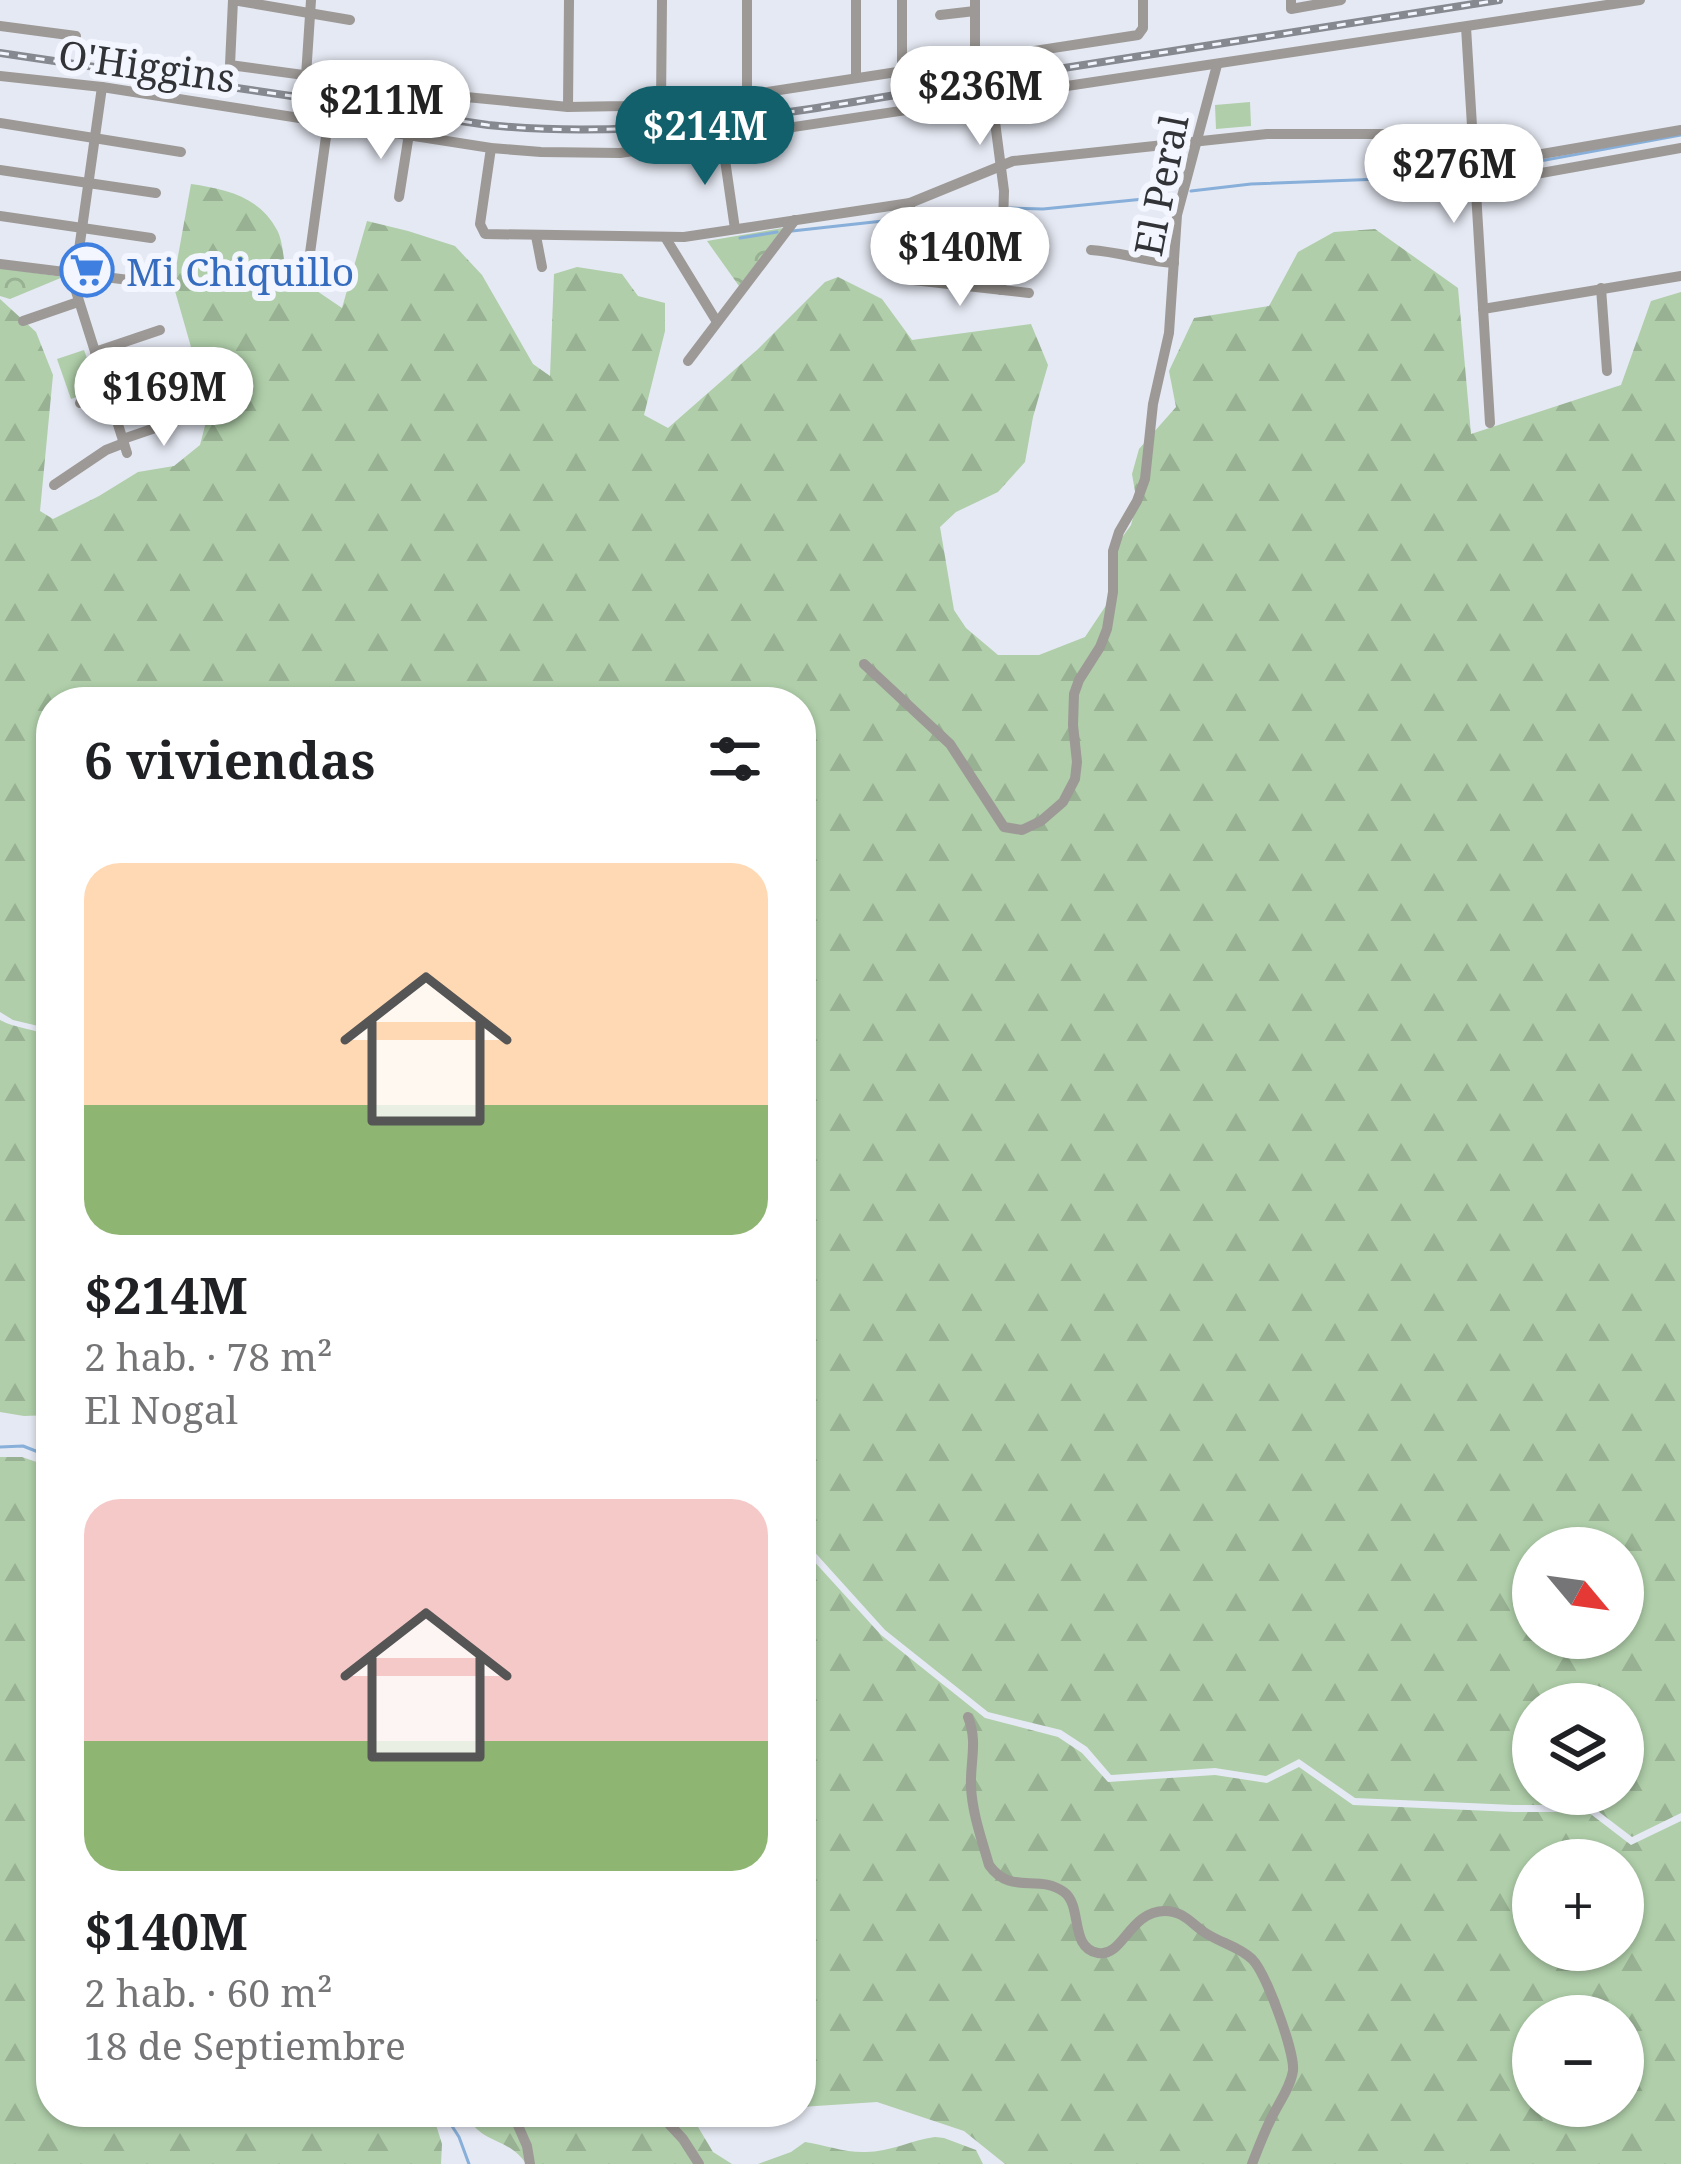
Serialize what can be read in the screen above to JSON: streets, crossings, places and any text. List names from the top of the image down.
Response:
{
  "streets": {
    "street": ["O'Higgins", "El Peral"]
  },
  "crossings": [
    ["O'Higgins", "El Peral"]
  ],
  "places": {
    "supermarket": ["Mi Chiquillo"]
  },
  "north": "bottom right",
  "page": {
    "price": [
      "$236M",
      "$211M",
      "$214M",
      "$276M",
      "$140M",
      "$169M"
    ],
    "heading": "6 viviendas",
    "list": [
      {
        "name": "$214M",
        "note": "2 hab. · 78 m² · El Nogal"
      },
      {
        "name": "$140M",
        "note": "2 hab. · 60 m² · 18 de Septiembre"
      }
    ],
    "map_buttons": ["+", "−"]
  }
}
